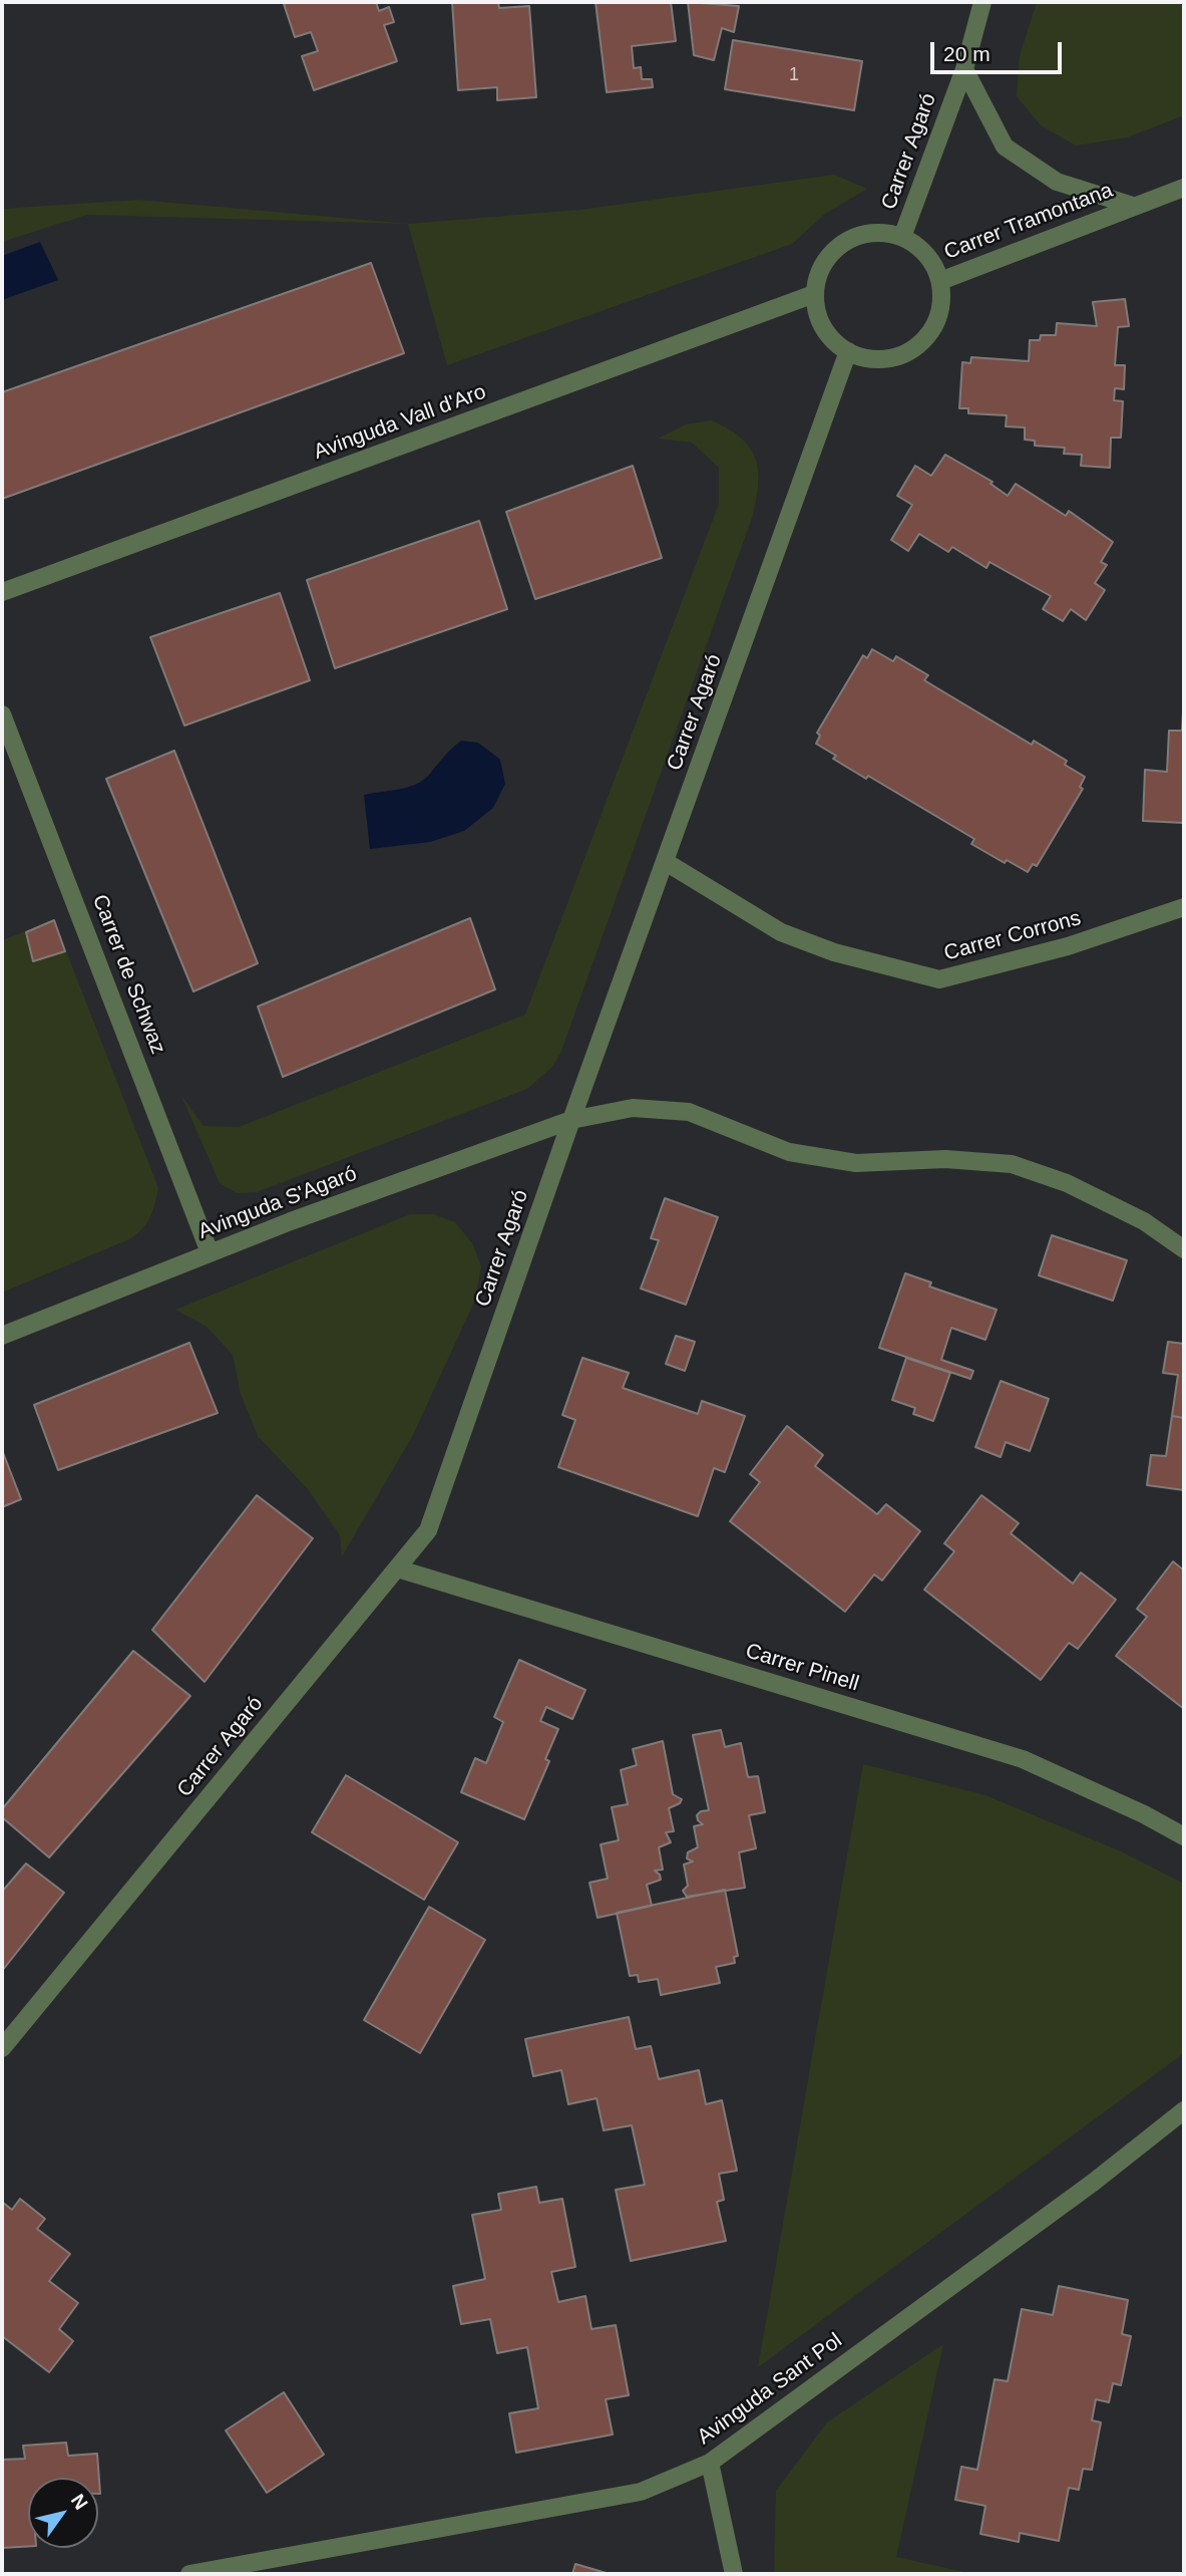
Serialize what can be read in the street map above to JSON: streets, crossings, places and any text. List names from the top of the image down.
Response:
{
  "streets": {
    "street": [
      "Carrer Agaró",
      "Carrer Tramontana",
      "Avinguda Vall d'Aro",
      "Carrer Corrons",
      "Carrer de Schwaz",
      "Avinguda S'Agaró",
      "Carrer Pinell",
      "Avinguda Sant Pol"
    ]
  },
  "crossings": [
    ["Carrer Agaró", "Carrer Tramontana"],
    ["Carrer Agaró", "Avinguda Vall d'Aro"],
    ["Carrer Agaró", "Carrer Corrons"],
    ["Carrer Agaró", "Avinguda S'Agaró"],
    ["Carrer Agaró", "Carrer Pinell"],
    ["Carrer Tramontana", "Avinguda Vall d'Aro"],
    ["Carrer de Schwaz", "Avinguda S'Agaró"]
  ],
  "house_numbers": ["1"],
  "scale_bar": "20 m",
  "north": "top right"
}
